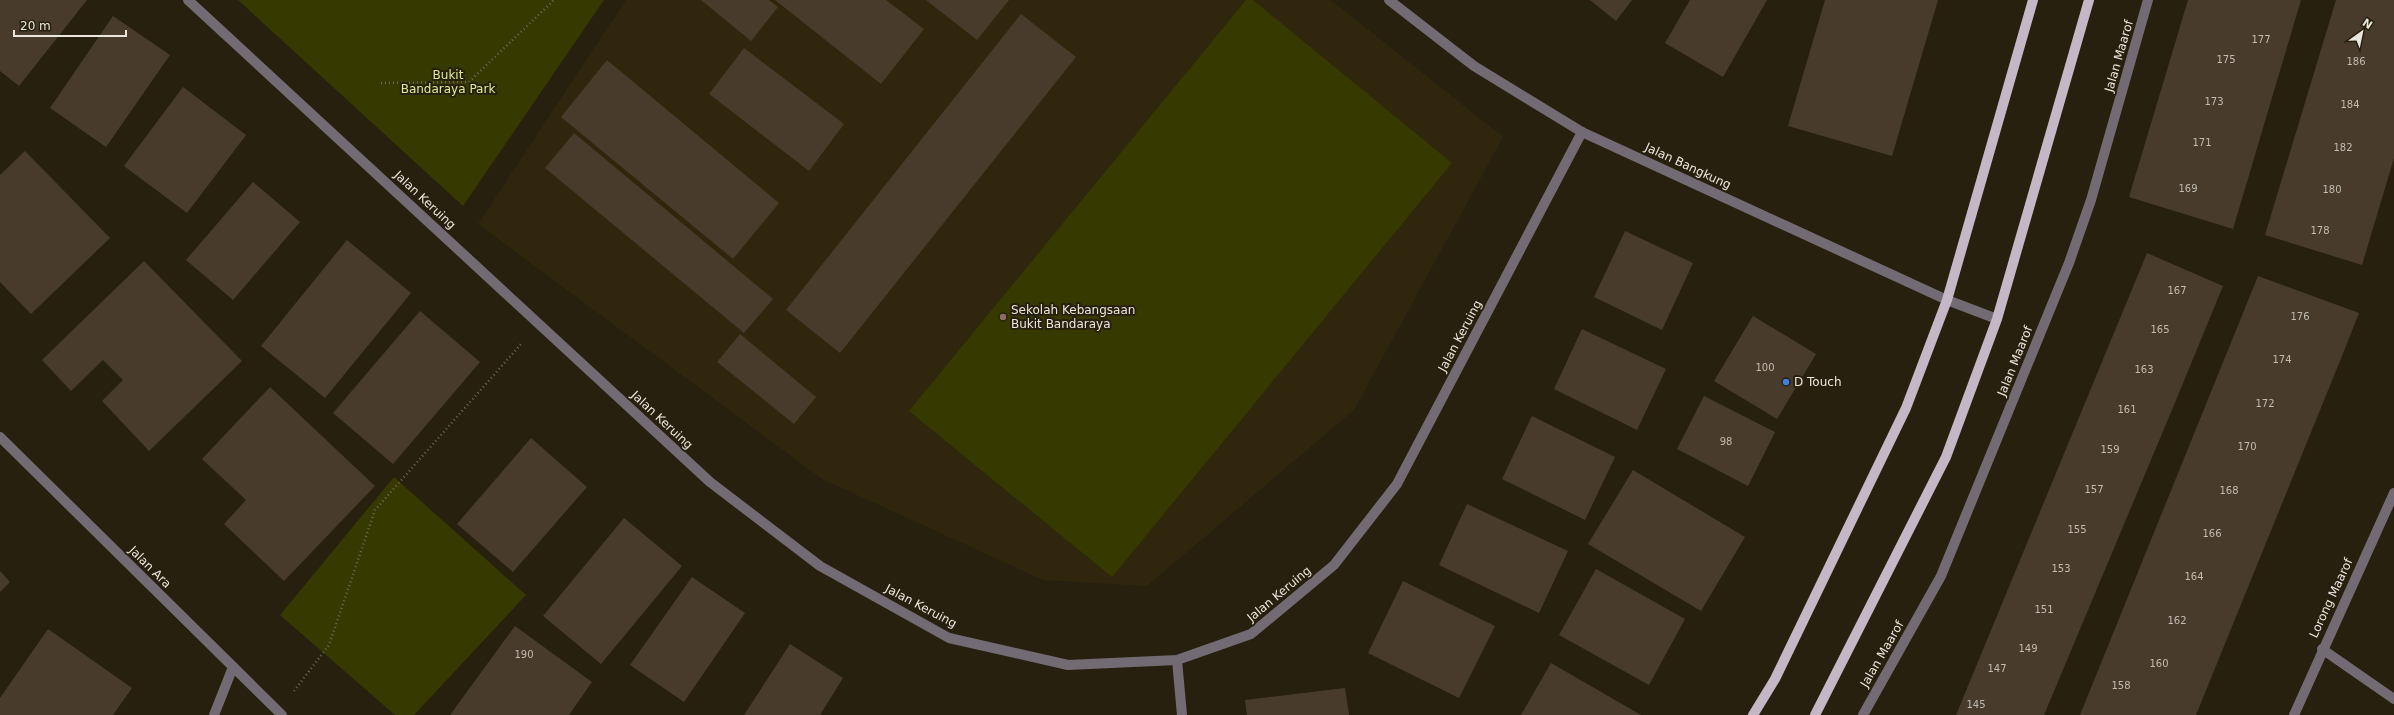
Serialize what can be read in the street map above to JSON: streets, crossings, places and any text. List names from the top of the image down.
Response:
{
  "streets": {
    "street": [
      "Jalan Maarof",
      "Jalan Bangkung",
      "Jalan Keruing",
      "Jalan Ara",
      "Lorong Maarof"
    ]
  },
  "crossings": [
    ["Jalan Bangkung", "Jalan Keruing"]
  ],
  "parks": ["Bukit Bandaraya Park"],
  "places": ["Sekolah Kebangsaan Bukit Bandaraya", "D Touch"],
  "house_numbers": [
    "177",
    "175",
    "186",
    "173",
    "184",
    "171",
    "182",
    "169",
    "180",
    "178",
    "167",
    "176",
    "165",
    "174",
    "100",
    "163",
    "172",
    "161",
    "98",
    "170",
    "159",
    "157",
    "168",
    "155",
    "166",
    "153",
    "164",
    "151",
    "162",
    "149",
    "190",
    "160",
    "147",
    "158",
    "145"
  ],
  "scale_bar": "20 m",
  "north": "top right"
}
